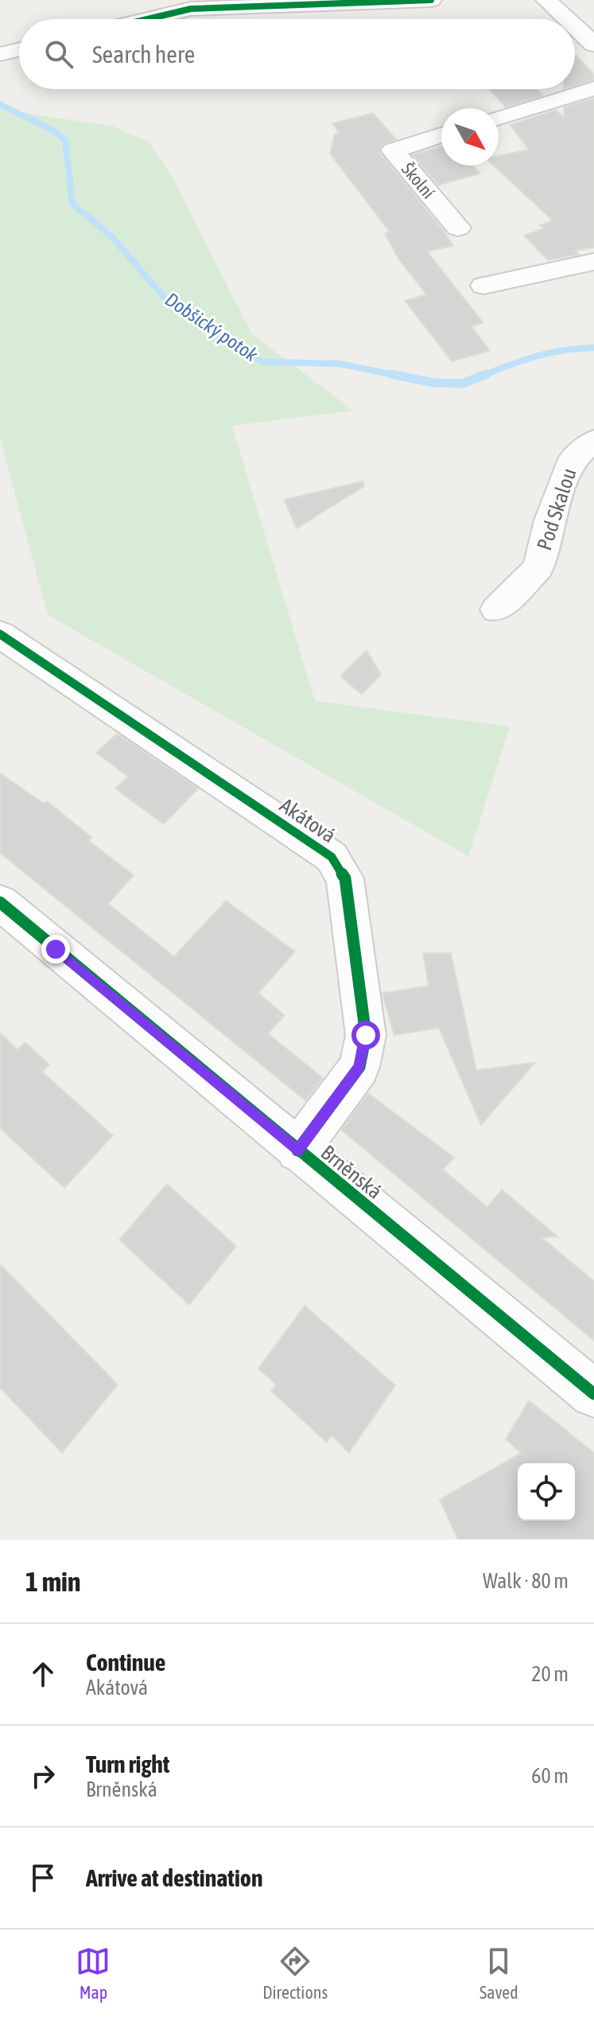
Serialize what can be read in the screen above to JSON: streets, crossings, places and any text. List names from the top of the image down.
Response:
{
  "streets": {
    "street": [
      "Školní",
      "Pod Skalou",
      "Akátová",
      "Brněnská"
    ]
  },
  "crossings": [
    ["Akátová", "Brněnská"]
  ],
  "water": ["Dobšický potok"],
  "north": "bottom right",
  "page": {
    "search": "Search here",
    "heading": ["1 min", "Walk · 80 m"],
    "list": [
      ["Continue", "Akátová", "20 m"],
      ["Turn right", "Brněnská", "60 m"],
      "Arrive at destination"
    ],
    "nav": ["Map", "Directions", "Saved"]
  }
}
